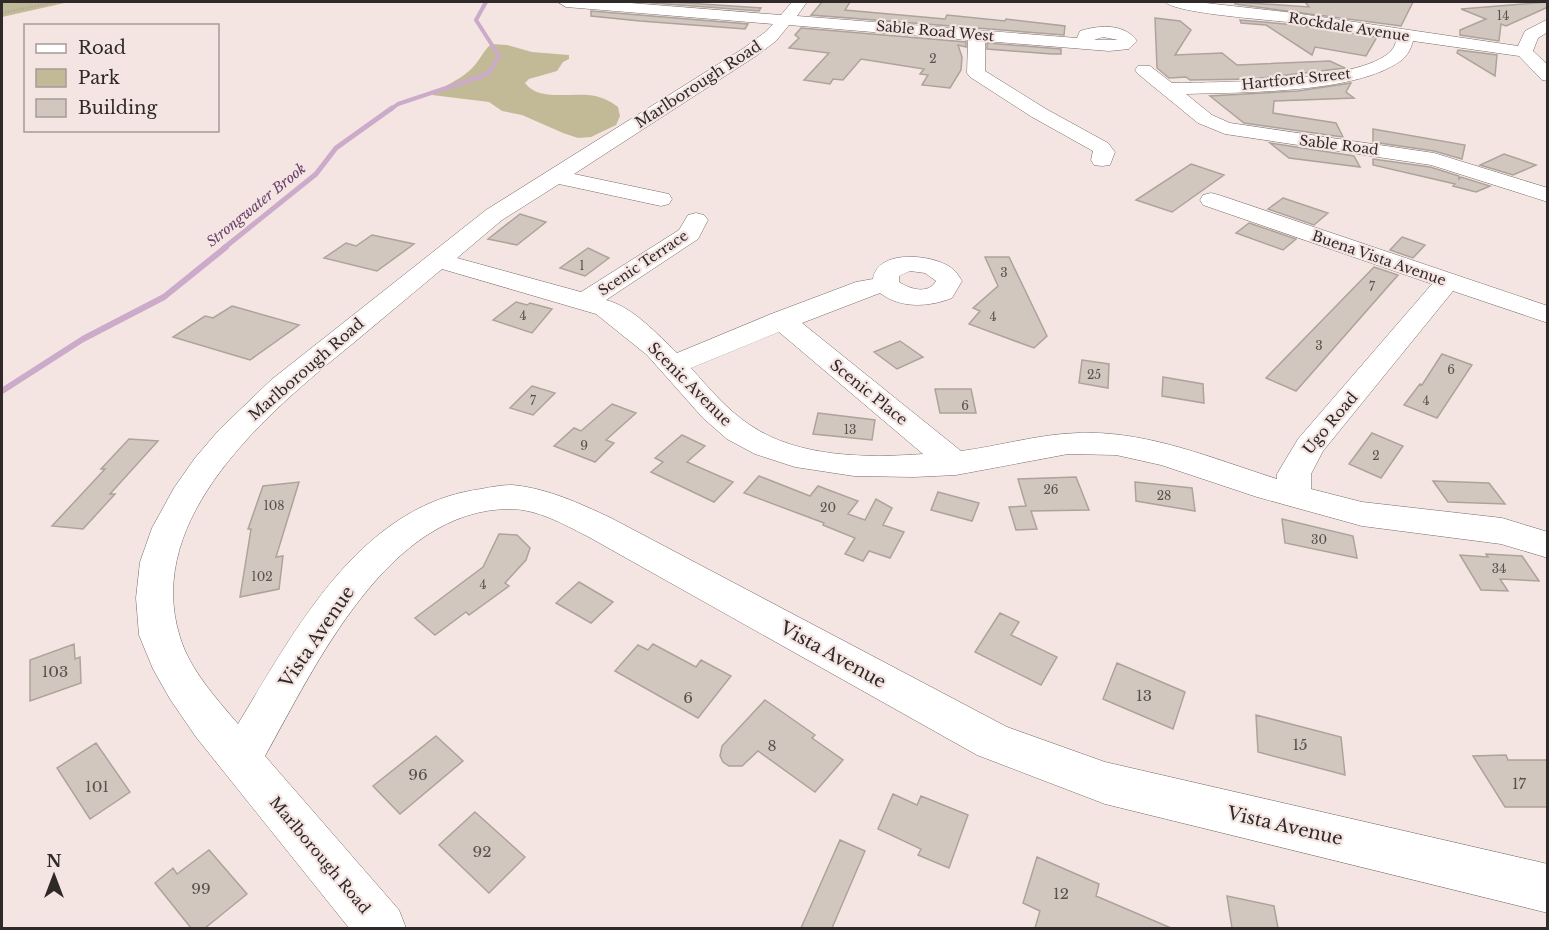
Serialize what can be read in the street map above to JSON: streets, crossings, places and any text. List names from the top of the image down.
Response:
{
  "streets": {
    "street": [
      "Rockdale Avenue",
      "Sable Road West",
      "Hartford Street",
      "Marlborough Road",
      "Sable Road",
      "Buena Vista Avenue",
      "Scenic Terrace",
      "Scenic Avenue",
      "Scenic Place",
      "Ugo Road",
      "Vista Avenue"
    ]
  },
  "crossings": [
    ["Rockdale Avenue", "Hartford Street"],
    ["Sable Road West", "Marlborough Road"],
    ["Hartford Street", "Sable Road"],
    ["Marlborough Road", "Scenic Avenue"],
    ["Marlborough Road", "Vista Avenue"],
    ["Buena Vista Avenue", "Ugo Road"],
    ["Scenic Terrace", "Scenic Avenue"],
    ["Scenic Avenue", "Scenic Place"],
    ["Scenic Avenue", "Ugo Road"]
  ],
  "water": ["Strongwater Brook"],
  "house_numbers": [
    "14",
    "2",
    "1",
    "3",
    "7",
    "4",
    "4",
    "3",
    "6",
    "25",
    "7",
    "4",
    "6",
    "13",
    "9",
    "2",
    "26",
    "28",
    "108",
    "20",
    "30",
    "34",
    "102",
    "4",
    "103",
    "13",
    "6",
    "15",
    "8",
    "96",
    "17",
    "101",
    "92",
    "99",
    "12"
  ],
  "legend": ["Road", "Park", "Building"],
  "north": "top"
}
